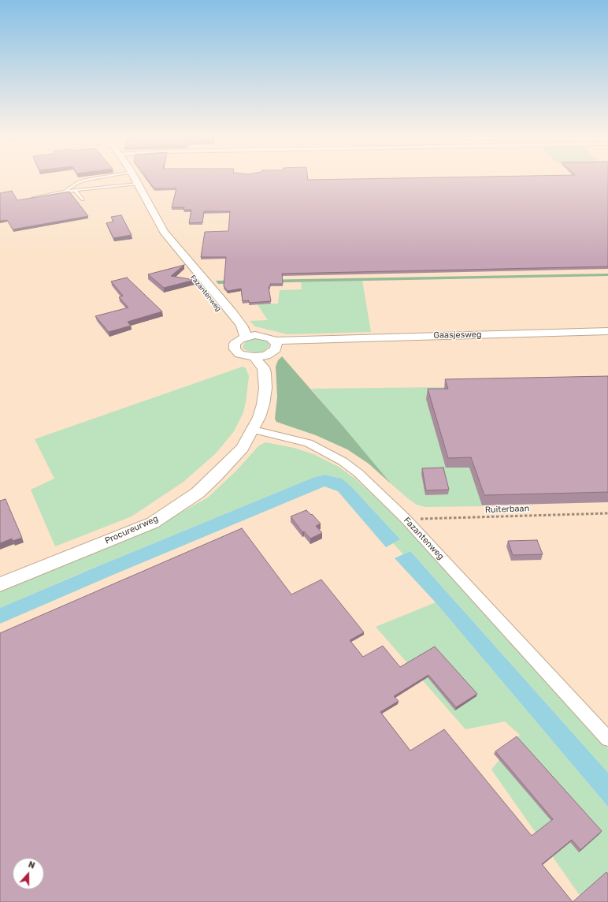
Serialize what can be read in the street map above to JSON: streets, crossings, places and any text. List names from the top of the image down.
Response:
{
  "streets": {
    "main road": ["Fazantenweg", "Gaasjesweg", "Procureurweg"],
    "path": ["Ruiterbaan"]
  },
  "crossings": [
    ["Fazantenweg", "Gaasjesweg"],
    ["Fazantenweg", "Ruiterbaan"],
    ["Fazantenweg", "Procureurweg"]
  ],
  "north": "top"
}
